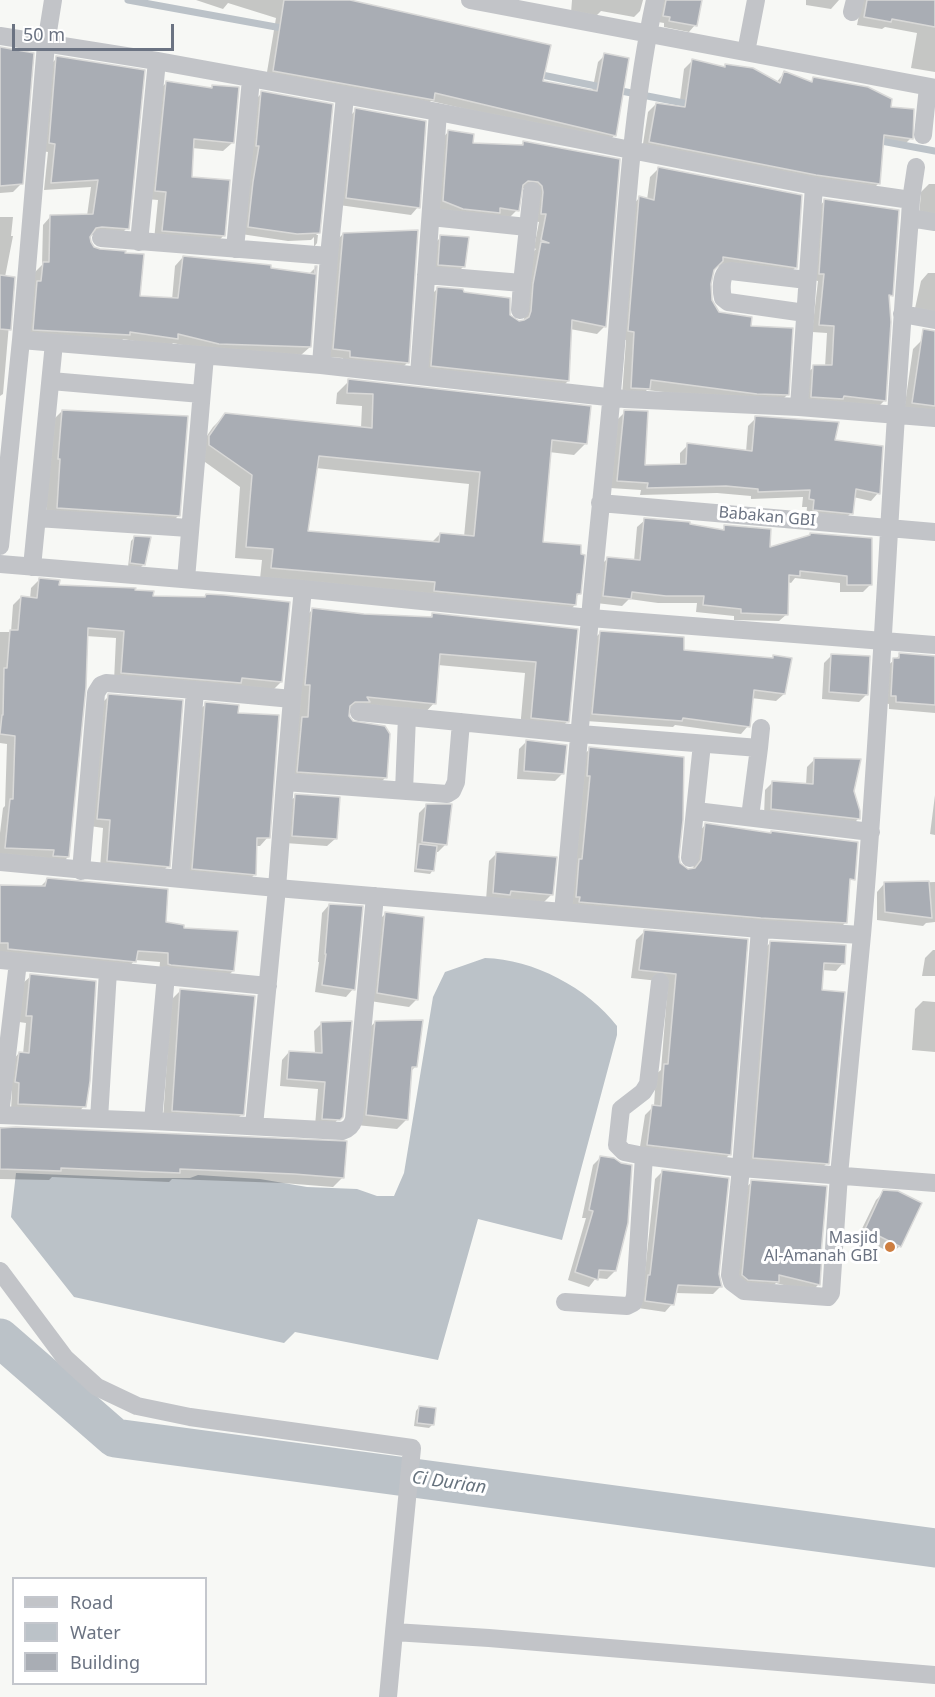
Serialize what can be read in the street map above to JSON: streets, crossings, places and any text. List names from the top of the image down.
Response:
{
  "streets": {
    "street": ["Babakan GBI"]
  },
  "water": ["Ci Durian"],
  "places": ["Masjid Al-Amanah GBI"],
  "legend": ["Road", "Water", "Building"],
  "scale_bar": "50 m"
}
